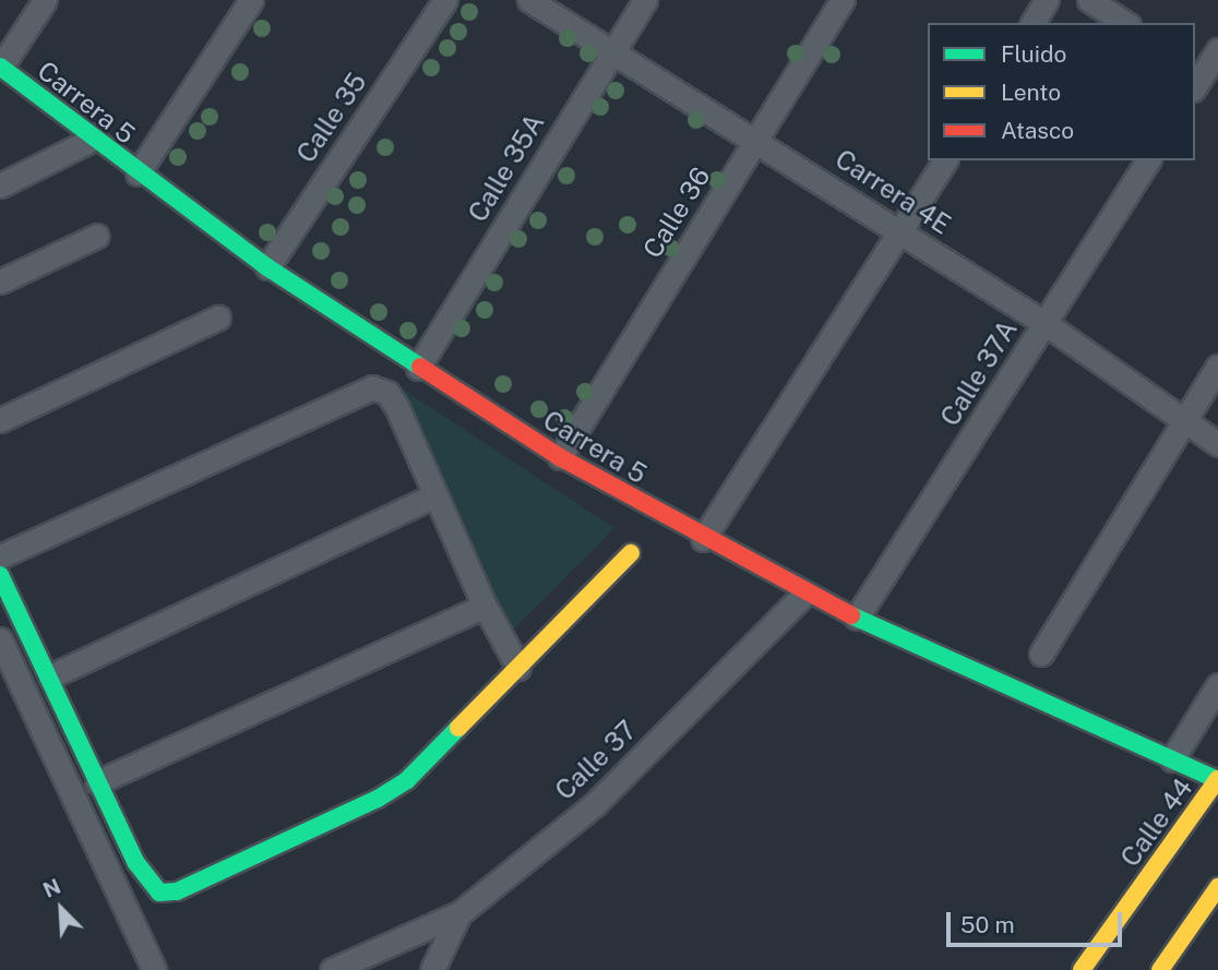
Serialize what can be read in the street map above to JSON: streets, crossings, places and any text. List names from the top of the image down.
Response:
{
  "streets": {
    "street": [
      "Carrera 5",
      "Calle 35",
      "Calle 35A",
      "Carrera 4E",
      "Calle 36",
      "Calle 37A",
      "Calle 37",
      "Calle 44"
    ]
  },
  "crossings": [
    ["Carrera 5", "Calle 35"],
    ["Carrera 5", "Calle 35A"],
    ["Carrera 5", "Calle 36"],
    ["Carrera 5", "Calle 37A"],
    ["Carrera 5", "Calle 37"],
    ["Carrera 5", "Calle 44"],
    ["Calle 35A", "Carrera 4E"],
    ["Carrera 4E", "Calle 36"],
    ["Carrera 4E", "Calle 37A"]
  ],
  "legend": ["Fluido", "Lento", "Atasco"],
  "scale_bar": "50 m",
  "north": "top left"
}
